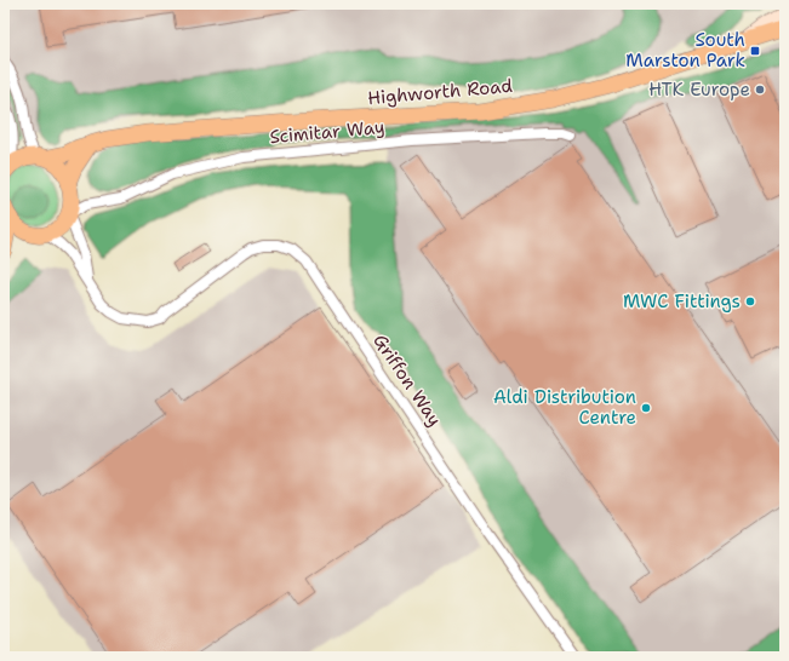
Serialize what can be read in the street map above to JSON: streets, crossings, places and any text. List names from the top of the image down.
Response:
{
  "streets": {
    "main road": ["Highworth Road"],
    "street": ["Scimitar Way", "Griffon Way"]
  },
  "crossings": [
    ["Scimitar Way", "Griffon Way"]
  ],
  "places": {
    "transit": ["South Marston Park"],
    "other": ["HTK Europe", "MWC Fittings", "Aldi Distribution Centre"]
  }
}
